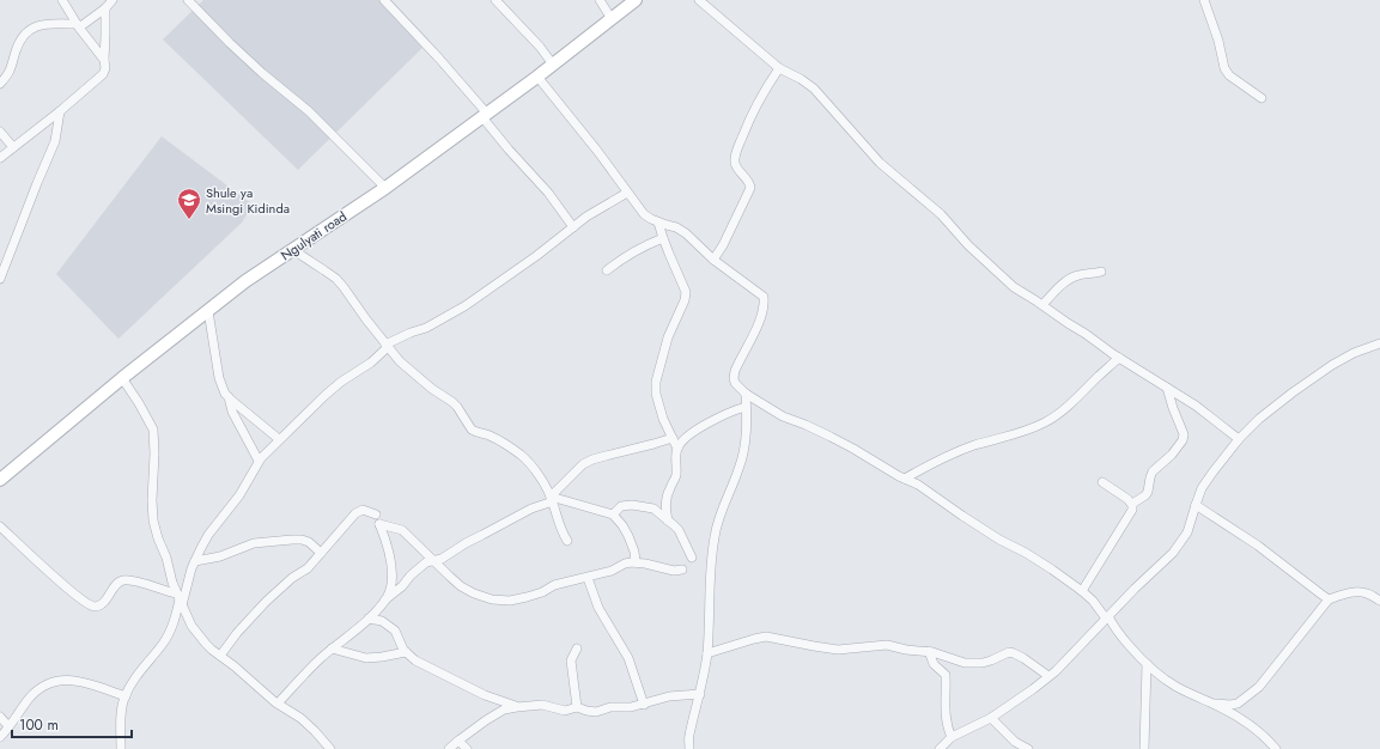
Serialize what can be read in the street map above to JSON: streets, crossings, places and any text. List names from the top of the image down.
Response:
{
  "streets": {
    "main road": ["Ngulyati road"]
  },
  "places": {
    "school or university": ["Shule ya Msingi Kidinda"]
  },
  "scale_bar": "100 m"
}
